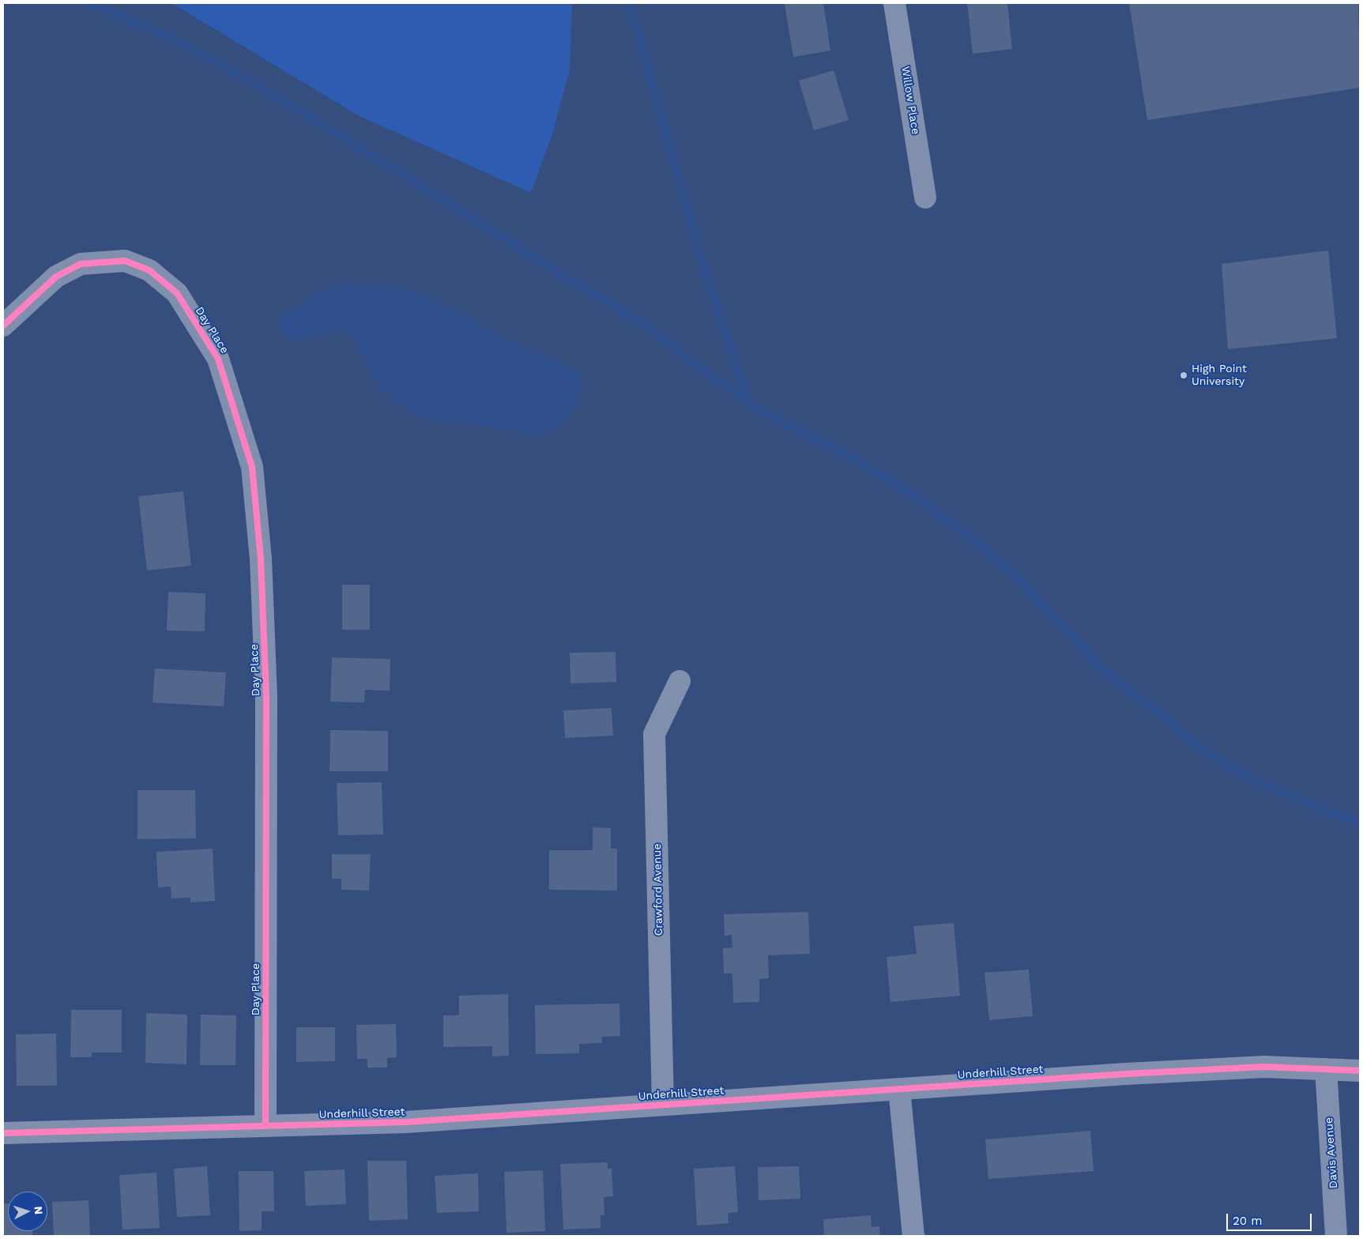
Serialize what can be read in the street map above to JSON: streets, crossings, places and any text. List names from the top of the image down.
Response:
{
  "streets": {
    "street": [
      "Willow Place",
      "Day Place",
      "Crawford Avenue",
      "Underhill Street",
      "Davis Avenue"
    ]
  },
  "crossings": [
    ["Day Place", "Underhill Street"],
    ["Crawford Avenue", "Underhill Street"],
    ["Underhill Street", "Davis Avenue"]
  ],
  "places": ["High Point University"],
  "scale_bar": "20 m",
  "north": "right"
}
